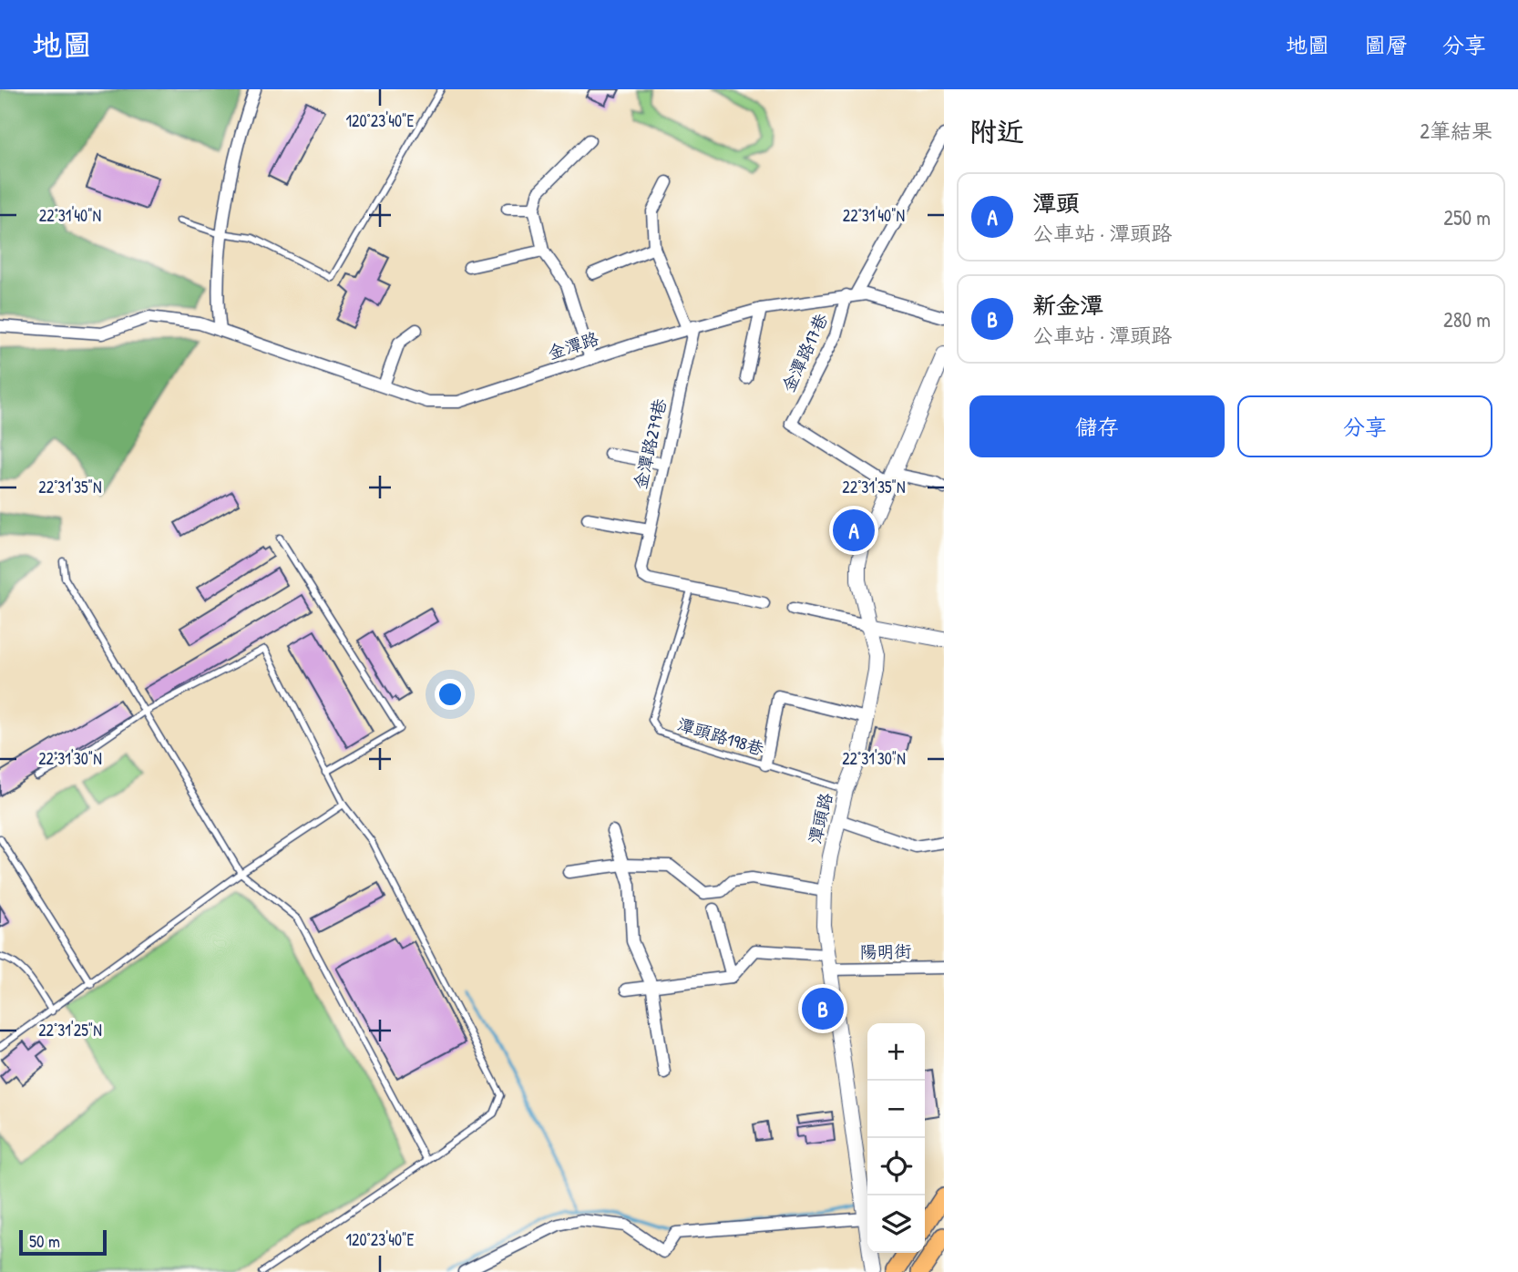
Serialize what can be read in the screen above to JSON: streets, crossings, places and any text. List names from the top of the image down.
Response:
{
  "streets": {
    "street": [
      "金潭路",
      "金潭路17巷",
      "金潭路279巷",
      "潭頭路",
      "陽明街"
    ],
    "lane": ["潭頭路198巷"]
  },
  "crossings": [
    ["金潭路", "金潭路17巷"],
    ["金潭路", "金潭路279巷"],
    ["金潭路17巷", "潭頭路"],
    ["金潭路279巷", "潭頭路198巷"],
    ["潭頭路198巷", "潭頭路"],
    ["潭頭路", "陽明街"]
  ],
  "scale_bar": "50 m",
  "page": {
    "header": "地圖",
    "nav": ["地圖", "圖層", "分享"],
    "heading": ["附近", "2筆結果"],
    "list": [
      {
        "mark": "A",
        "name": "潭頭",
        "note": "公車站 · 潭頭路",
        "value": "250 m"
      },
      {
        "mark": "B",
        "name": "新金潭",
        "note": "公車站 · 潭頭路",
        "value": "280 m"
      }
    ],
    "buttons": ["儲存", "分享"],
    "pins": ["A", "B"],
    "map_buttons": ["+", "−"],
    "scale": "50 m"
  },
  "coordinates": [
    "120°23'40\"E",
    "22°31'40\"N",
    "22°31'35\"N",
    "22°31'30\"N",
    "22°31'25\"N"
  ]
}
